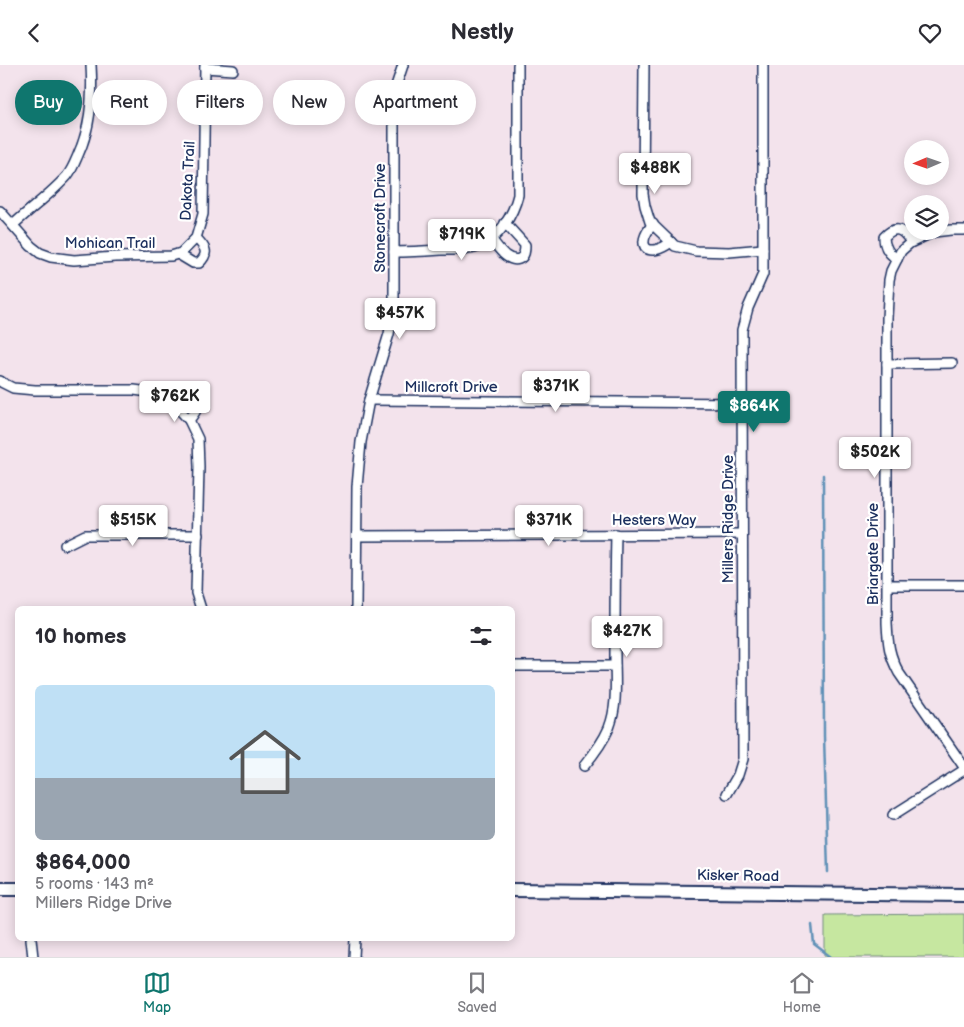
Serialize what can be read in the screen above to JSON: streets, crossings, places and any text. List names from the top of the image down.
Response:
{
  "streets": {
    "main road": ["Kisker Road"],
    "street": [
      "Dakota Trail",
      "Stonecroft Drive",
      "Mohican Trail",
      "Millcroft Drive",
      "Millers Ridge Drive",
      "Hesters Way",
      "Briargate Drive"
    ]
  },
  "crossings": [
    ["Dakota Trail", "Mohican Trail"],
    ["Stonecroft Drive", "Millcroft Drive"],
    ["Stonecroft Drive", "Hesters Way"],
    ["Millcroft Drive", "Millers Ridge Drive"],
    ["Millers Ridge Drive", "Hesters Way"]
  ],
  "north": "left",
  "page": {
    "header": "Nestly",
    "chip": [
      "Buy",
      "Rent",
      "Filters",
      "New",
      "Apartment"
    ],
    "price": [
      "$488K",
      "$719K",
      "$457K",
      "$371K",
      "$762K",
      "$864K",
      "$502K",
      "$515K",
      "$371K",
      "$427K"
    ],
    "heading": "10 homes",
    "list": [
      {
        "name": "$864,000",
        "note": "5 rooms · 143 m² · Millers Ridge Drive"
      }
    ],
    "tabs": ["Map", "Saved", "Home"]
  }
}
